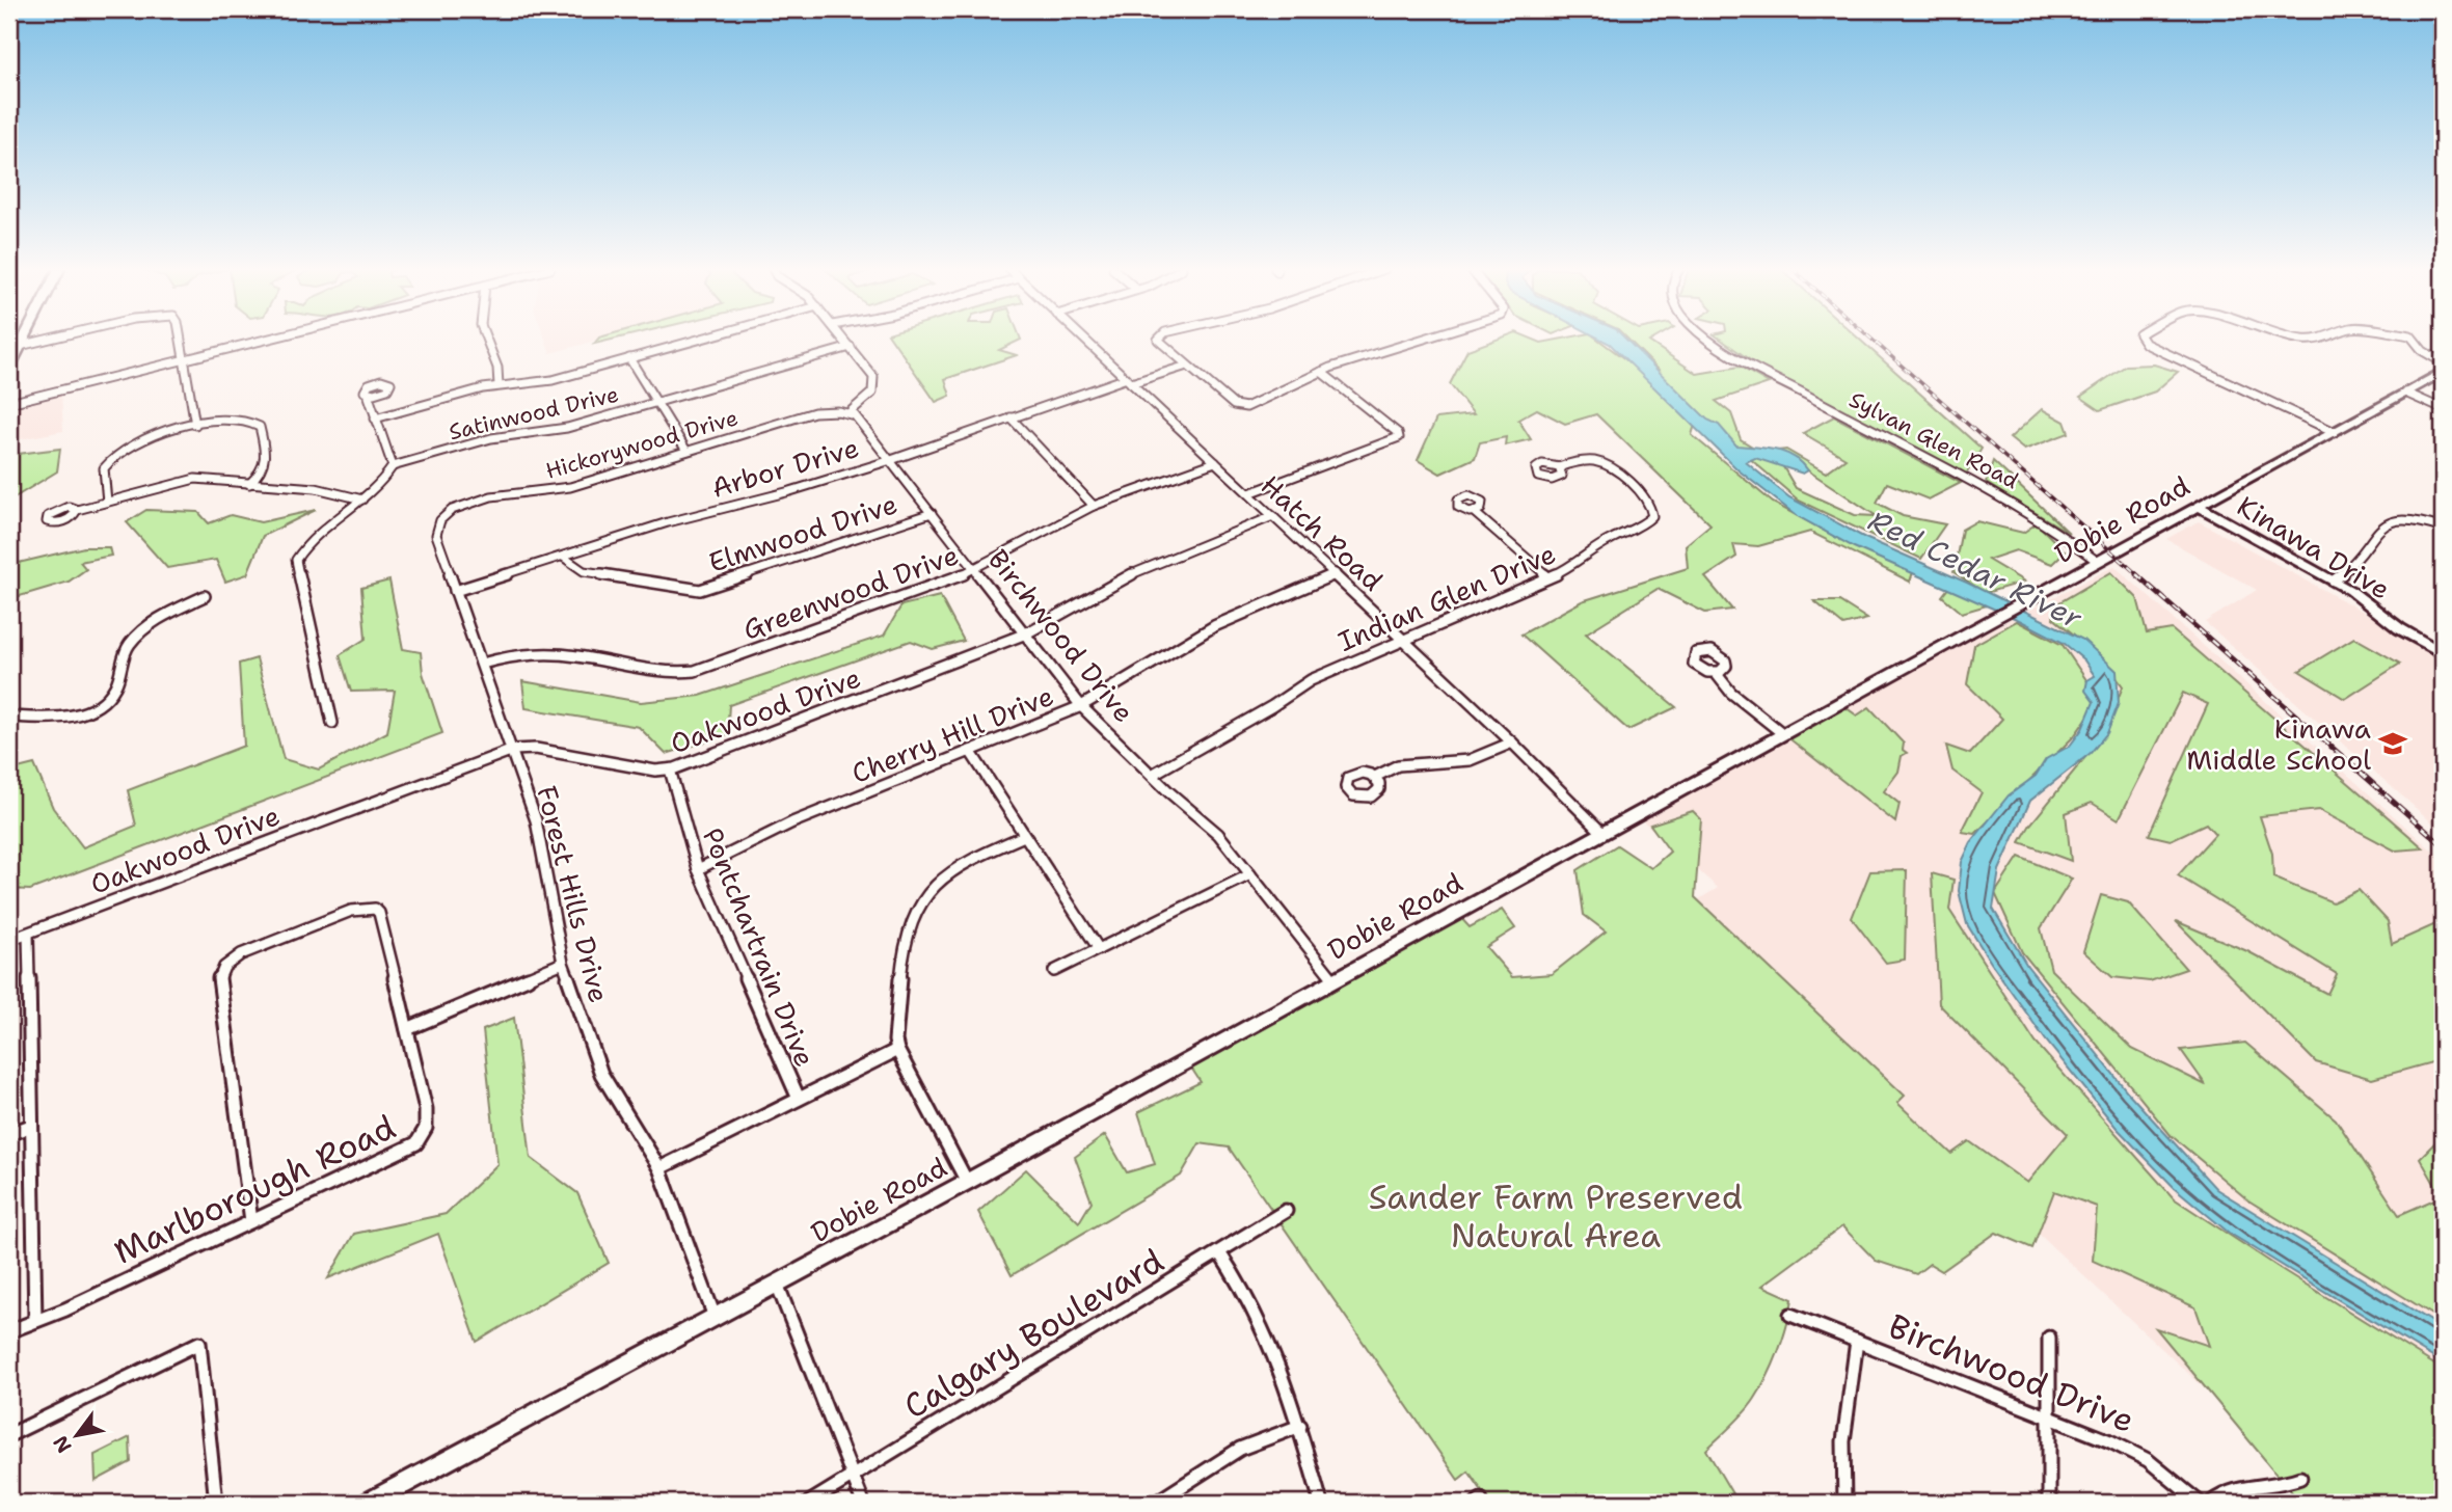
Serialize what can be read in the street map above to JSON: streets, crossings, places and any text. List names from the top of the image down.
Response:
{
  "streets": {
    "street": [
      "Satinwood Drive",
      "Sylvan Glen Road",
      "Hickorywood Drive",
      "Arbor Drive",
      "Dobie Road",
      "Elmwood Drive",
      "Hatch Road",
      "Kinawa Drive",
      "Greenwood Drive",
      "Indian Glen Drive",
      "Birchwood Drive",
      "Oakwood Drive",
      "Cherry Hill Drive",
      "Forest Hills Drive",
      "Pontchartrain Drive",
      "Marlborough Road",
      "Calgary Boulevard"
    ]
  },
  "crossings": [
    ["Sylvan Glen Road", "Dobie Road"],
    ["Hickorywood Drive", "Birchwood Drive"],
    ["Hickorywood Drive", "Forest Hills Drive"],
    ["Arbor Drive", "Elmwood Drive"],
    ["Arbor Drive", "Hatch Road"],
    ["Arbor Drive", "Birchwood Drive"],
    ["Arbor Drive", "Forest Hills Drive"],
    ["Dobie Road", "Hatch Road"],
    ["Dobie Road", "Kinawa Drive"],
    ["Dobie Road", "Birchwood Drive"],
    ["Dobie Road", "Forest Hills Drive"],
    ["Elmwood Drive", "Birchwood Drive"],
    ["Hatch Road", "Greenwood Drive"],
    ["Hatch Road", "Indian Glen Drive"],
    ["Hatch Road", "Oakwood Drive"],
    ["Hatch Road", "Cherry Hill Drive"],
    ["Greenwood Drive", "Birchwood Drive"],
    ["Greenwood Drive", "Forest Hills Drive"],
    ["Indian Glen Drive", "Birchwood Drive"],
    ["Birchwood Drive", "Oakwood Drive"],
    ["Birchwood Drive", "Cherry Hill Drive"],
    ["Oakwood Drive", "Forest Hills Drive"],
    ["Oakwood Drive", "Pontchartrain Drive"],
    ["Cherry Hill Drive", "Pontchartrain Drive"]
  ],
  "water": ["Red Cedar River"],
  "parks": ["Sander Farm Preserved Natural Area"],
  "places": {
    "school or university": ["Kinawa Middle School"]
  },
  "north": "bottom left"
}
